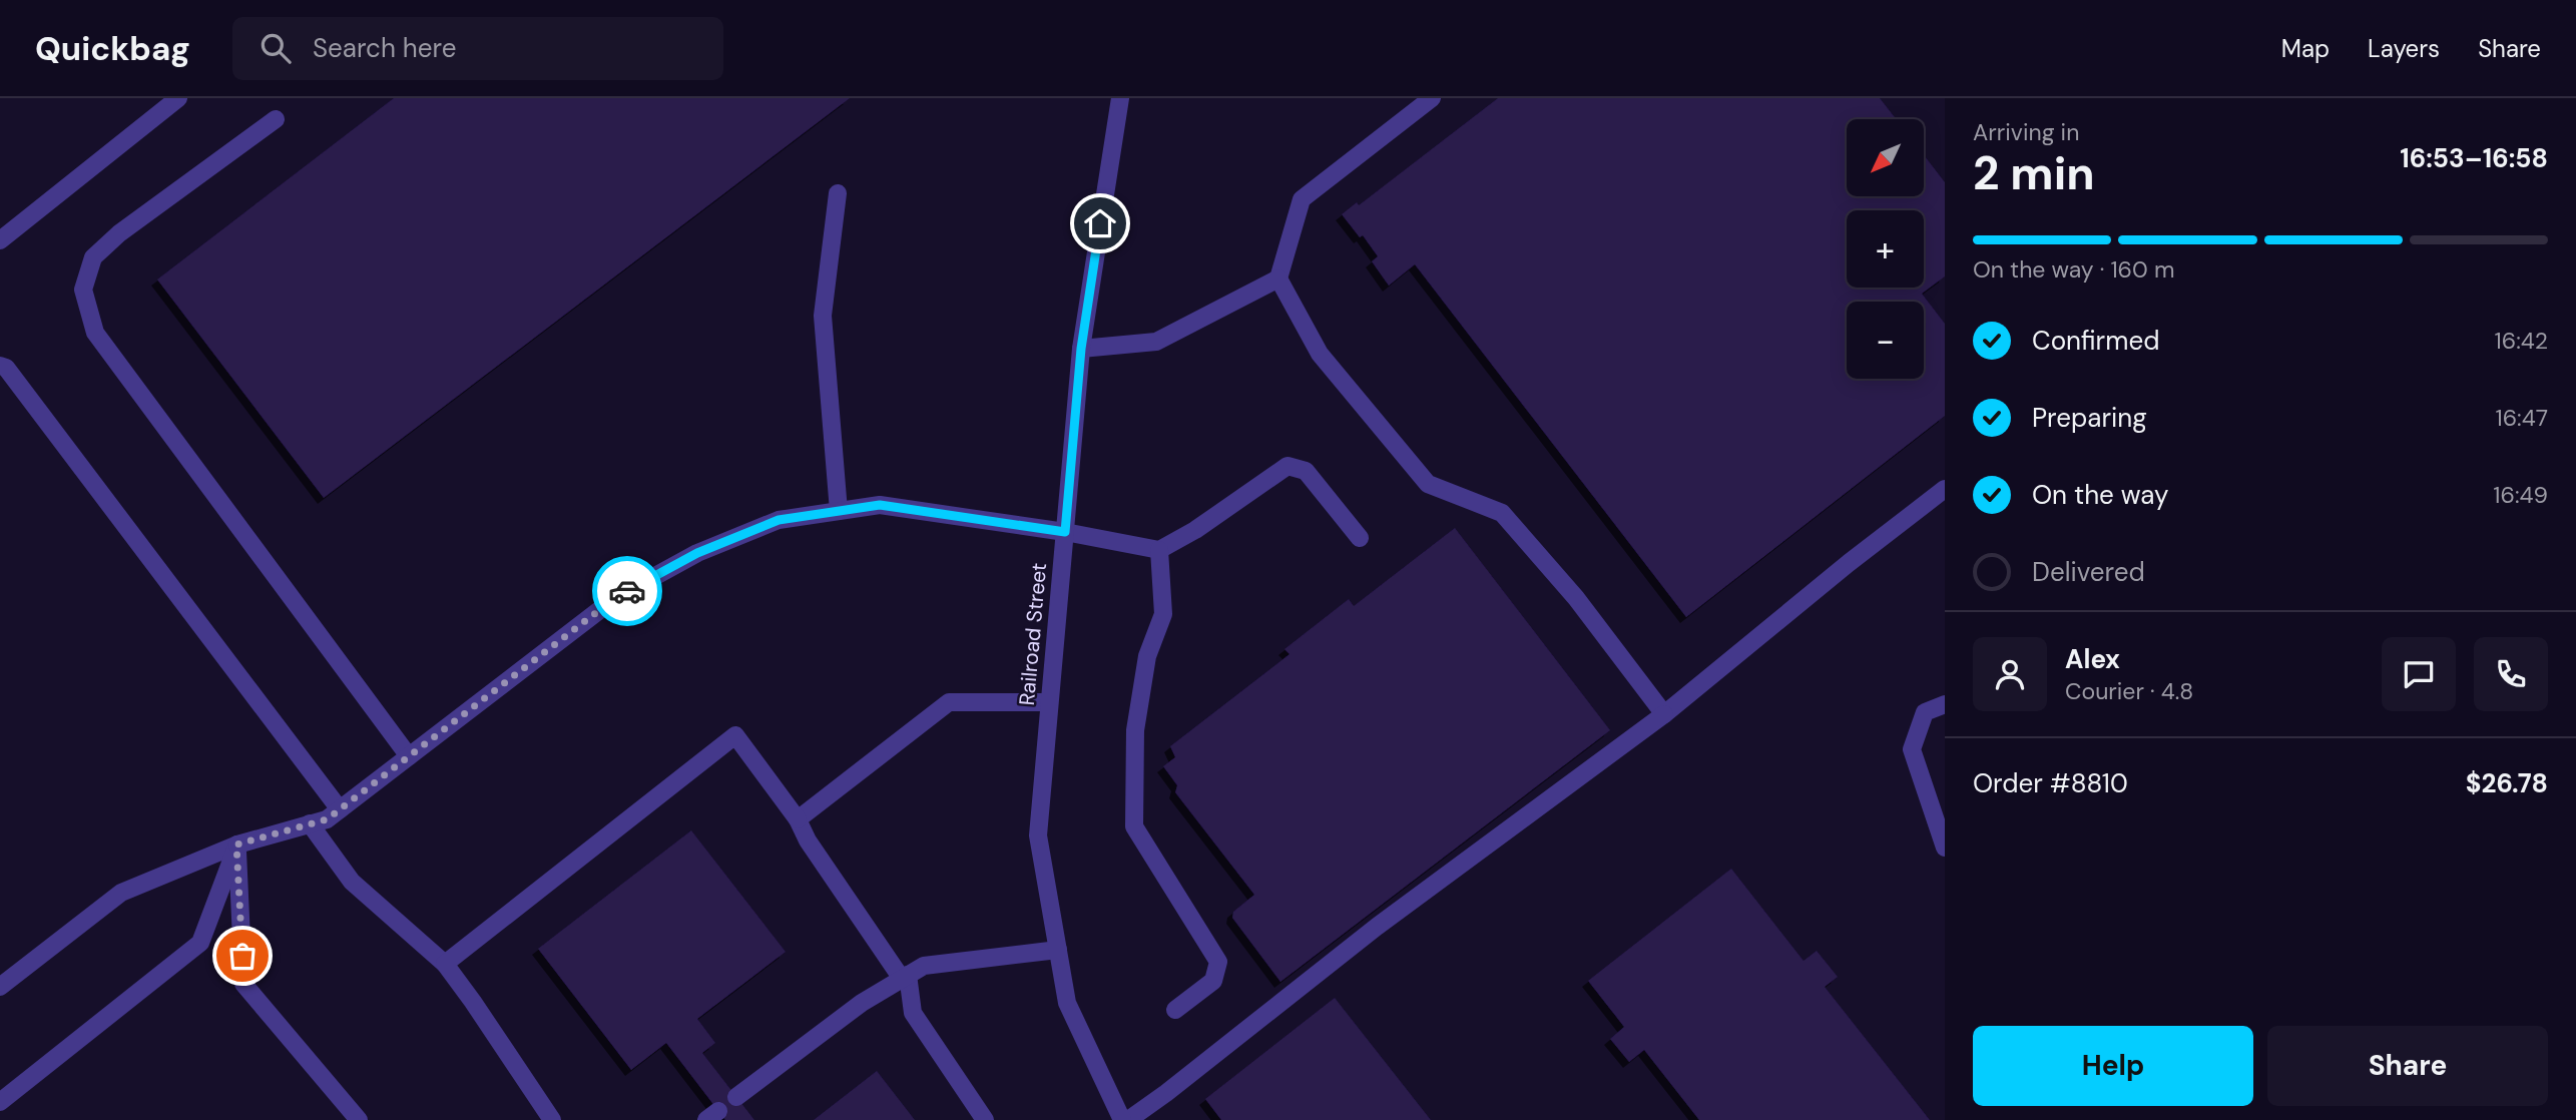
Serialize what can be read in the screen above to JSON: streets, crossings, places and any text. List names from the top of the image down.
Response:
{
  "streets": {
    "street": ["Railroad Street"]
  },
  "north": "bottom left",
  "page": {
    "header": "Quickbag",
    "search": "Search here",
    "nav": ["Map", "Layers", "Share"],
    "heading": ["2 min", "Arriving in", "16:53–16:58"],
    "panel": [
      "Alex",
      "Courier · 4.8",
      "Order #8810",
      "$26.78"
    ],
    "map_buttons": ["+", "−"],
    "bar": "On the way · 160 m",
    "list": [
      ["Confirmed", "16:42"],
      ["Preparing", "16:47"],
      ["On the way", "16:49"],
      "Delivered"
    ],
    "buttons": ["Help", "Share"]
  }
}
